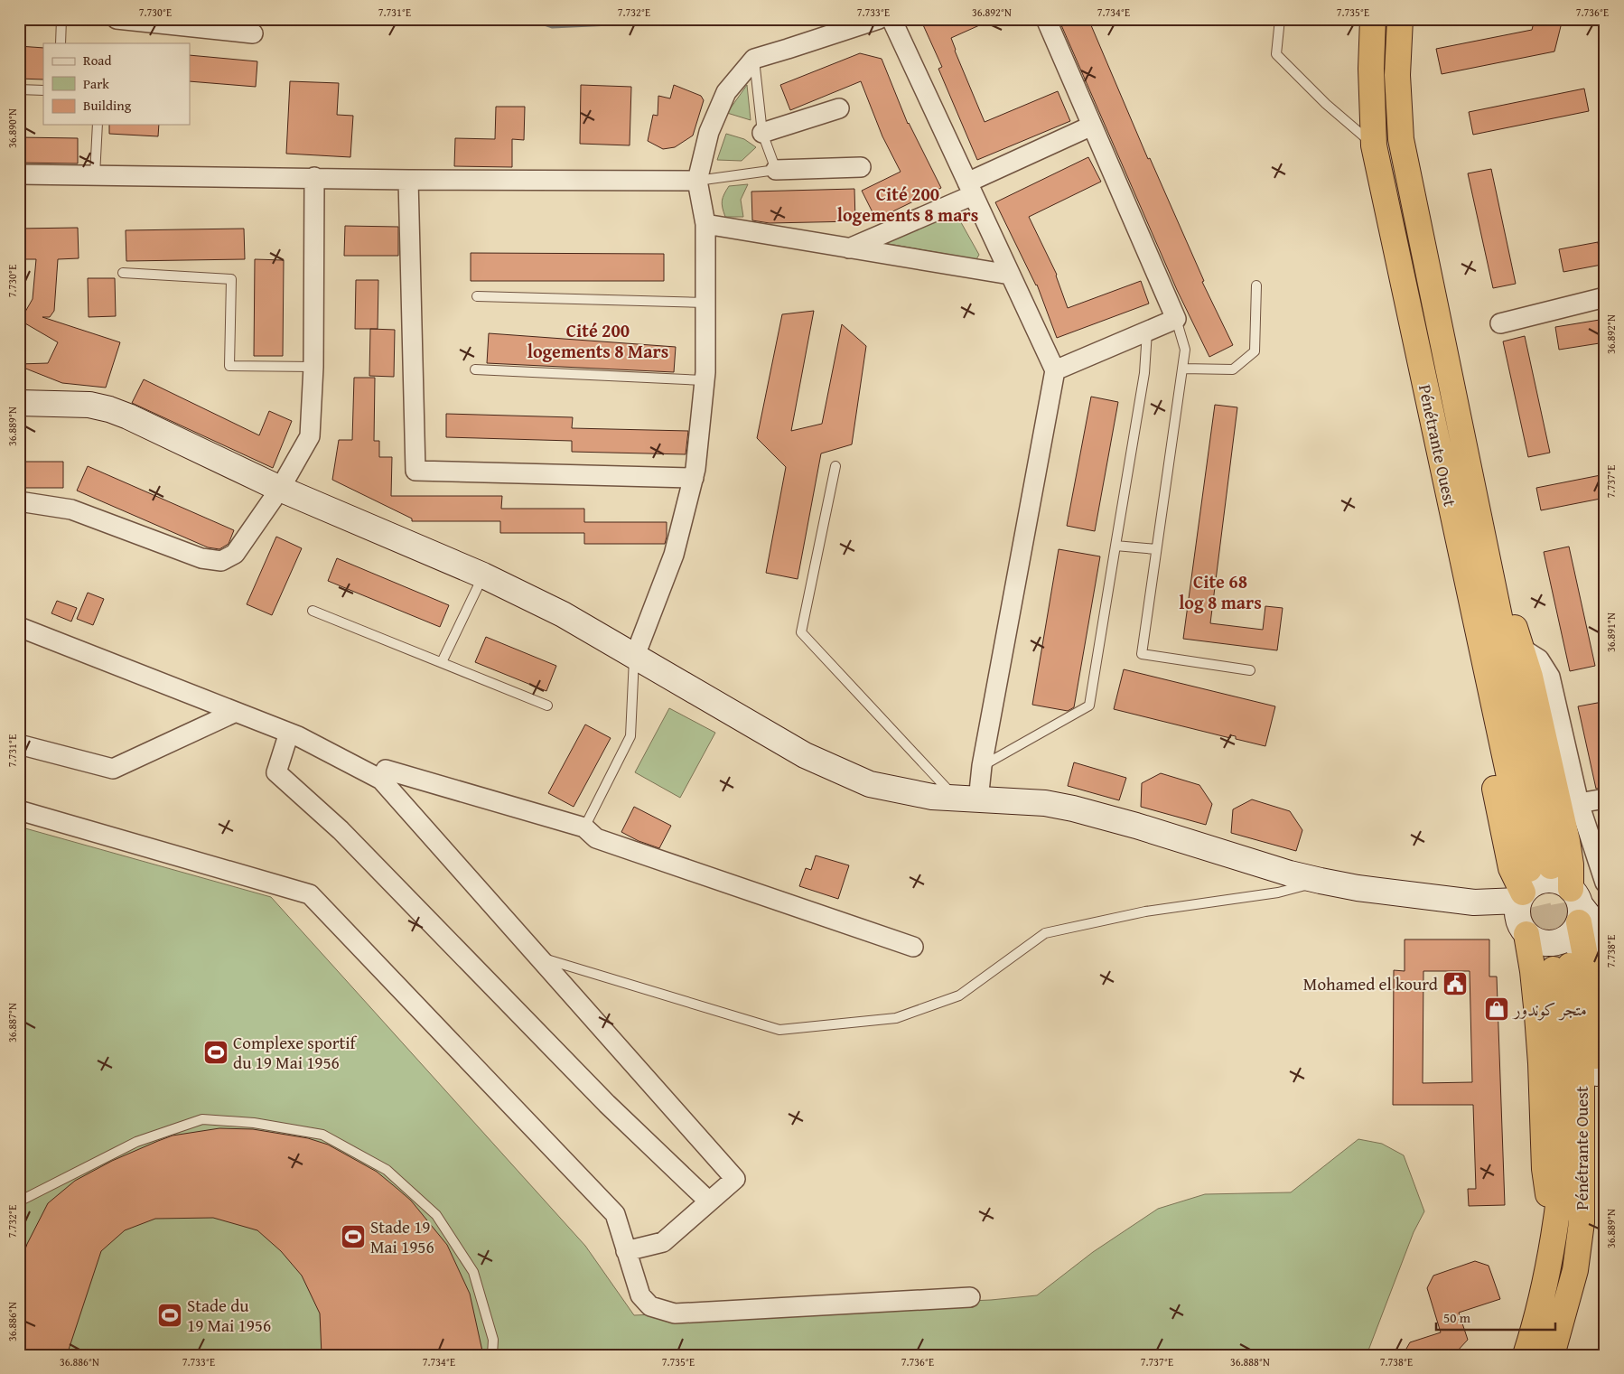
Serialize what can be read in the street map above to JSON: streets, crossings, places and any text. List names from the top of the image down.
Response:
{
  "streets": {
    "highway": ["Pénétrante Ouest"]
  },
  "districts": ["Cité 200 logements 8 mars", "Cité 200 logements 8 Mars", "Cite 68 log 8 mars"],
  "places": {
    "public building": ["Mohamed el kourd"],
    "shop": ["متجر كوندور"],
    "sports": ["Complexe sportif du 19 Mai 1956", "Stade 19 Mai 1956", "Stade du 19 Mai 1956"]
  },
  "legend": ["Road", "Park", "Building"],
  "scale_bar": "50 m",
  "coordinates": [
    "7.730°E",
    "7.731°E",
    "7.732°E",
    "7.733°E",
    "36.892°N",
    "7.734°E",
    "7.735°E",
    "7.736°E",
    "36.890°N",
    "36.889°N",
    "7.737°E",
    "36.891°N",
    "7.738°E",
    "36.887°N",
    "36.886°N",
    "36.888°N"
  ]
}
